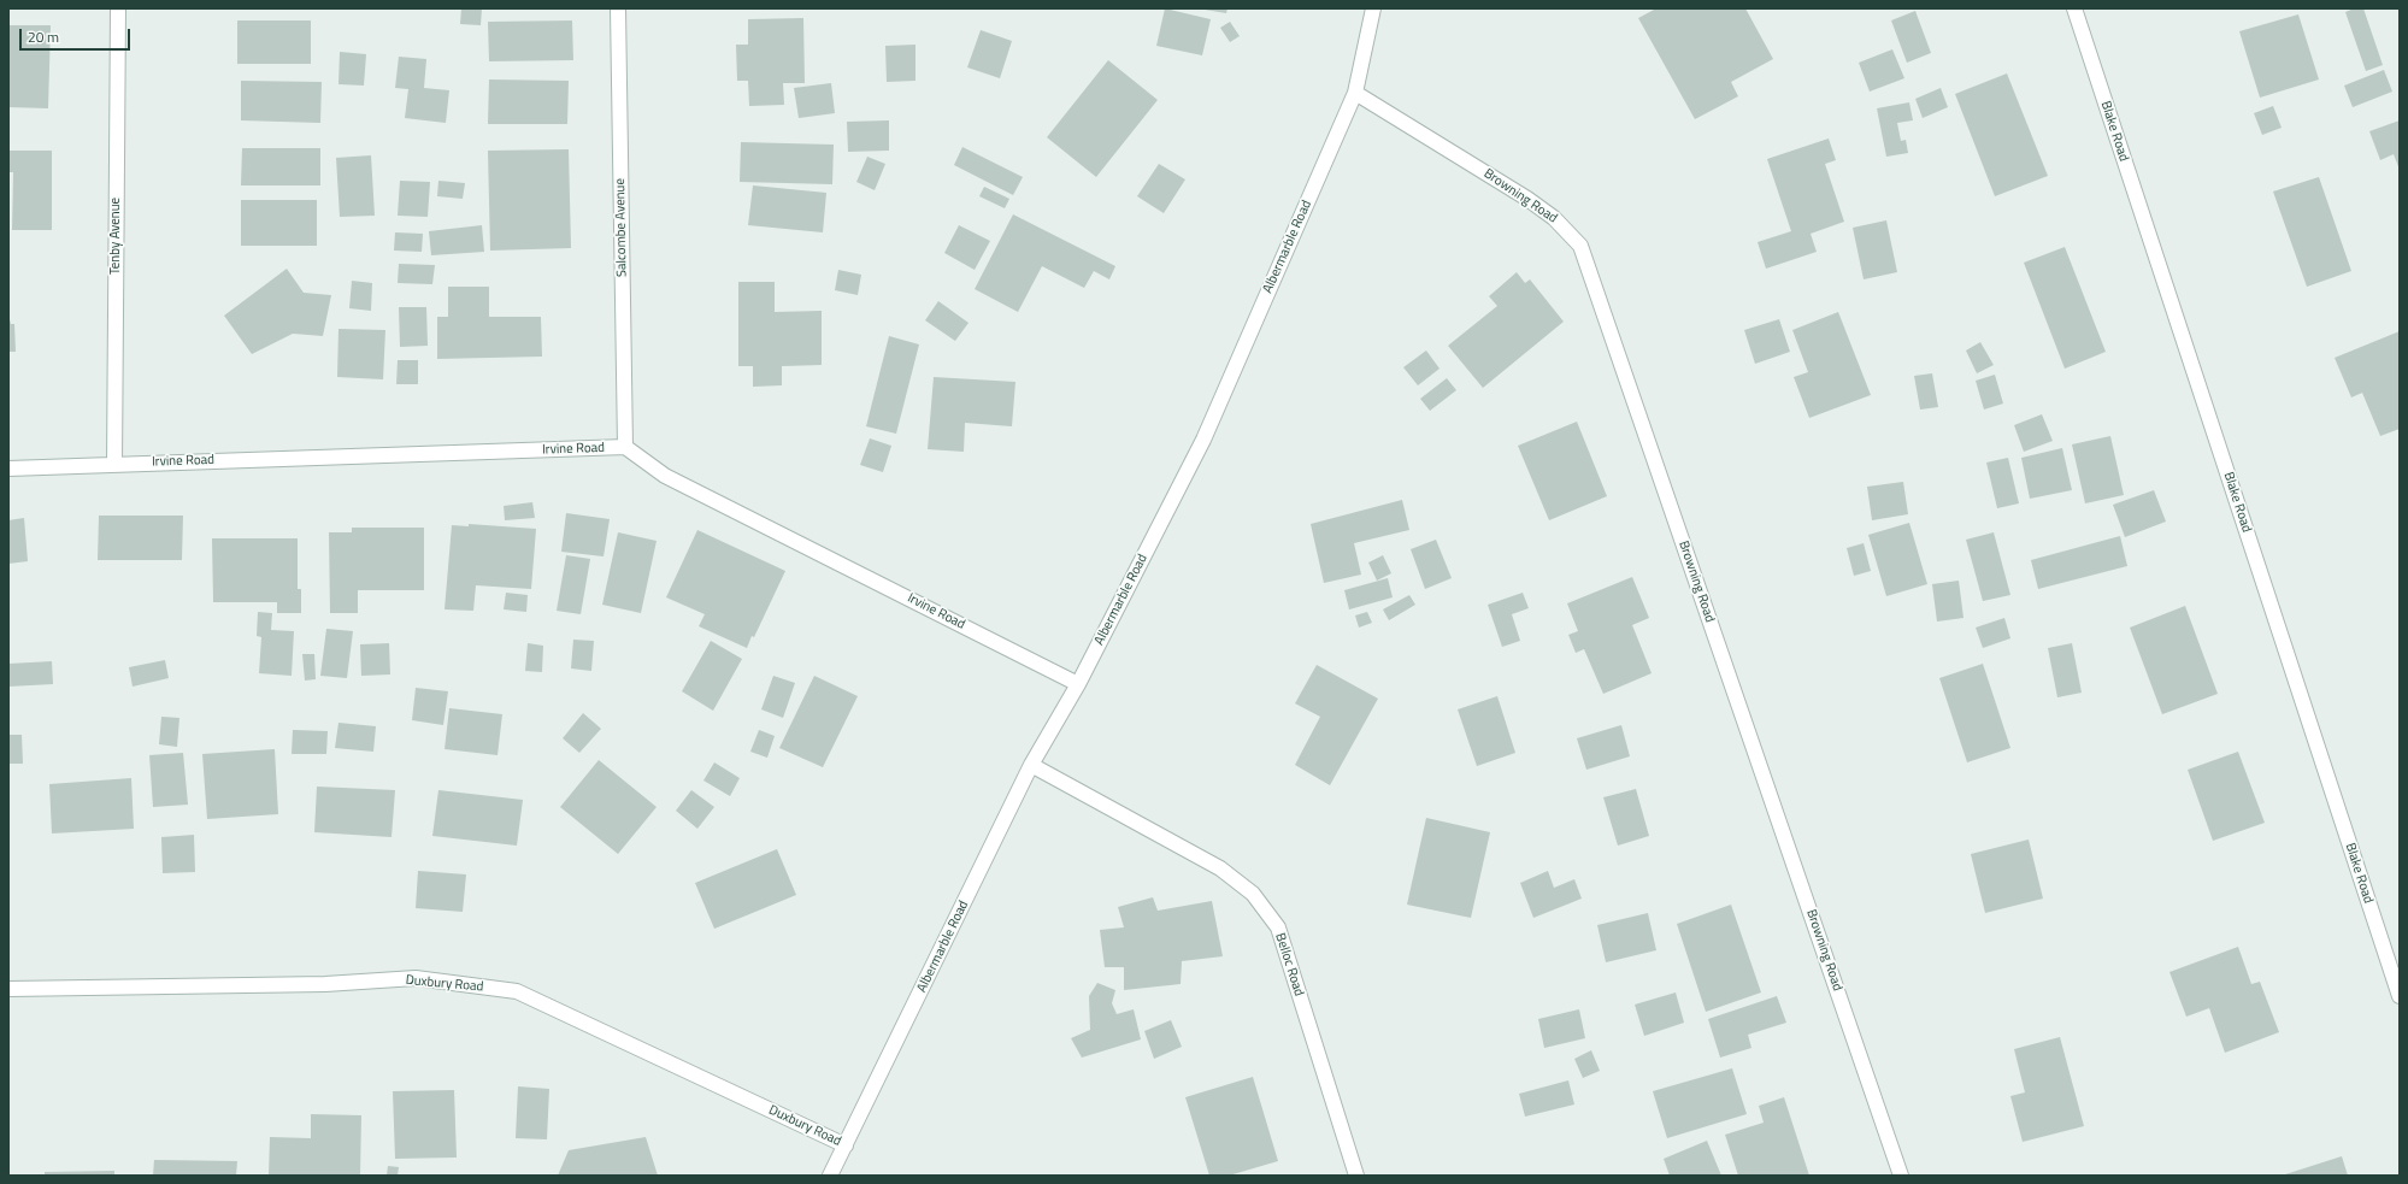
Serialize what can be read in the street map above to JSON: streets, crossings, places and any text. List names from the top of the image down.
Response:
{
  "streets": {
    "street": [
      "Blake Road",
      "Browning Road",
      "Salcombe Avenue",
      "Tenby Avenue",
      "Albermarble Road",
      "Irvine Road",
      "Belloc Road",
      "Duxbury Road"
    ]
  },
  "crossings": [
    ["Browning Road", "Albermarble Road"],
    ["Salcombe Avenue", "Irvine Road"],
    ["Tenby Avenue", "Irvine Road"],
    ["Albermarble Road", "Irvine Road"],
    ["Albermarble Road", "Belloc Road"],
    ["Albermarble Road", "Duxbury Road"]
  ],
  "scale_bar": "20 m"
}
